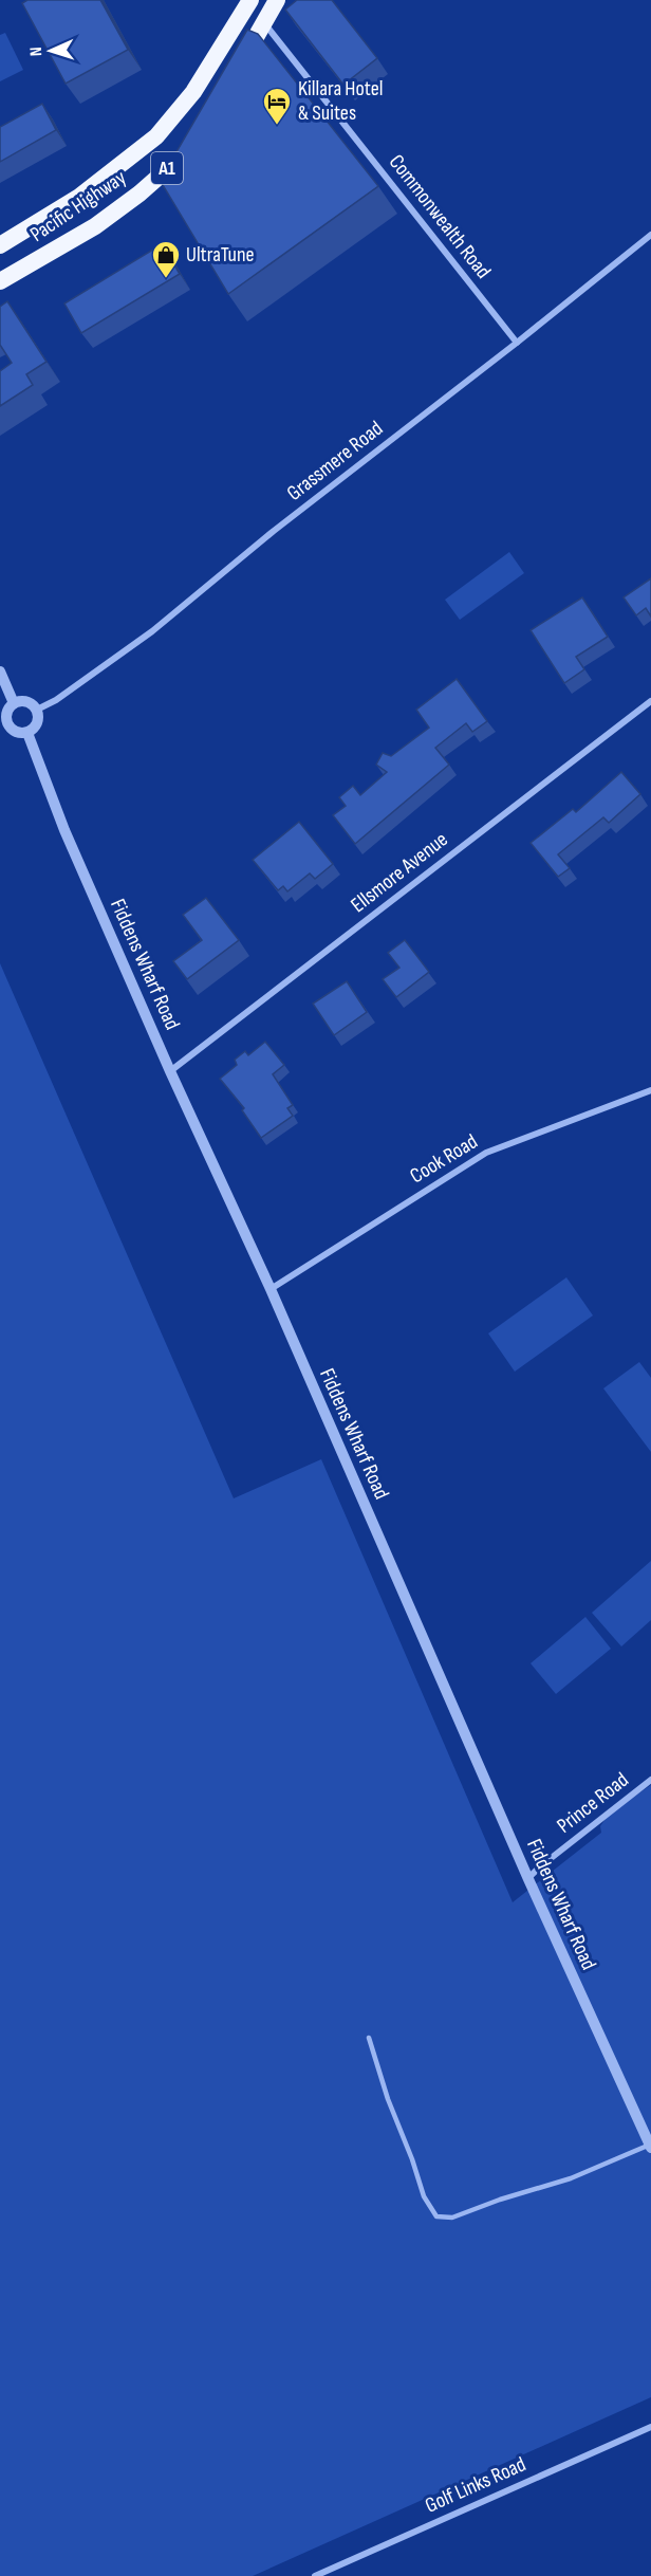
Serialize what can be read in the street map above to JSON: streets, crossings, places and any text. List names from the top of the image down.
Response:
{
  "streets": {
    "highway": ["A1", "Pacific Highway"],
    "street": [
      "Commonwealth Road",
      "Grassmere Road",
      "Ellsmore Avenue",
      "Fiddens Wharf Road",
      "Cook Road",
      "Prince Road",
      "Golf Links Road"
    ]
  },
  "crossings": [
    ["Commonwealth Road", "Grassmere Road"],
    ["Grassmere Road", "Fiddens Wharf Road"],
    ["Ellsmore Avenue", "Fiddens Wharf Road"],
    ["Fiddens Wharf Road", "Cook Road"],
    ["Fiddens Wharf Road", "Prince Road"]
  ],
  "places": {
    "hotel": ["Killara Hotel & Suites"],
    "shop": ["UltraTune"]
  },
  "north": "left"
}
